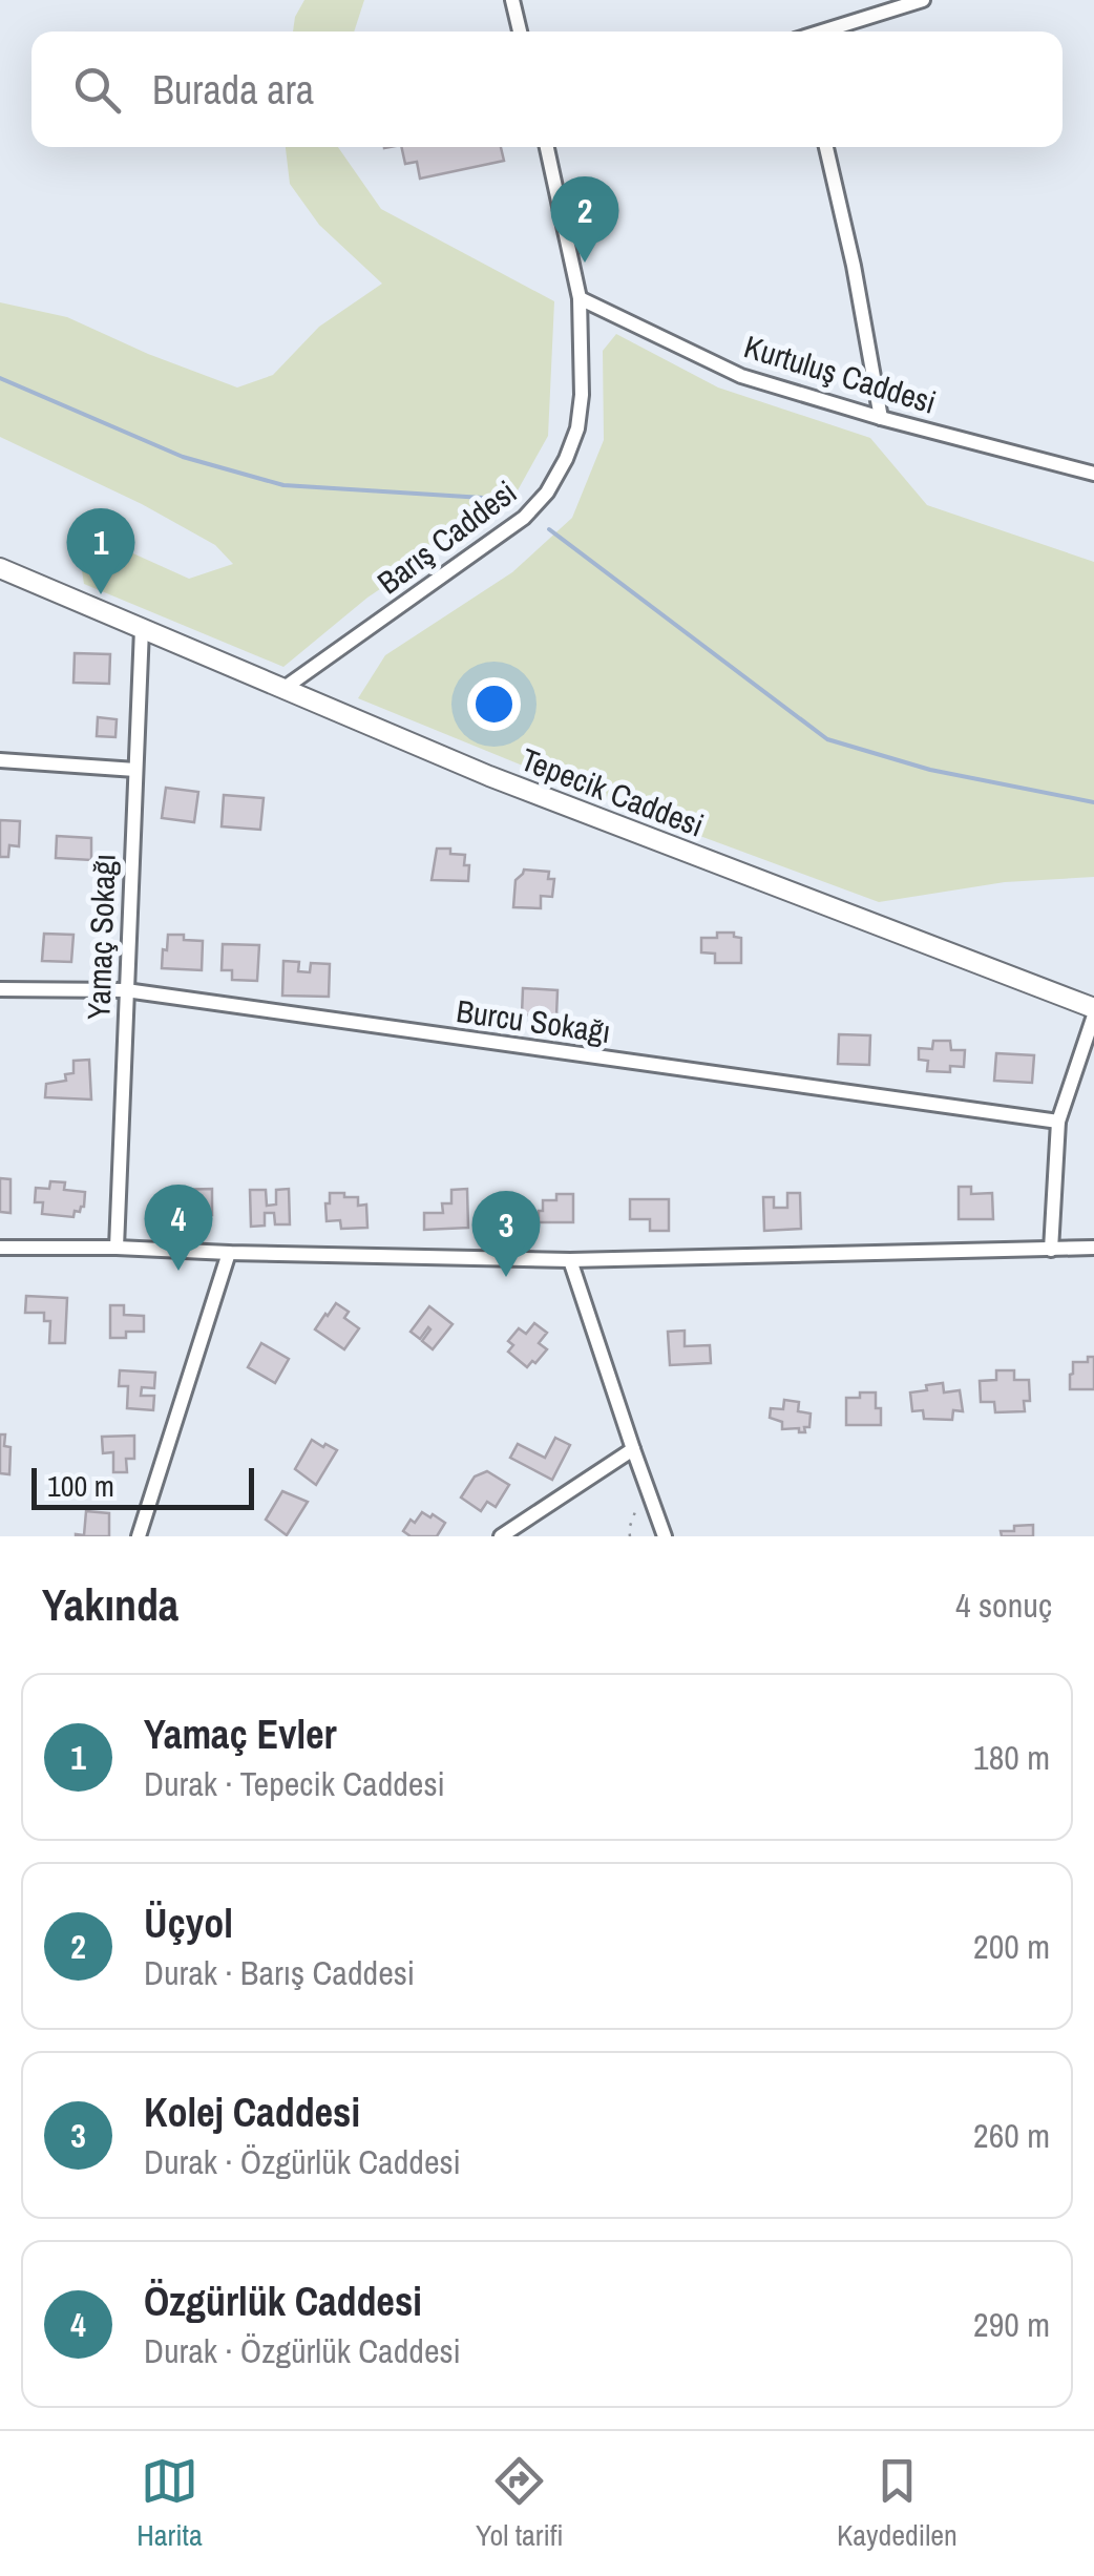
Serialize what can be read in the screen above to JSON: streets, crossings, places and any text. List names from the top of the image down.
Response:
{
  "streets": {
    "street": [
      "Kurtuluş Caddesi",
      "Barış Caddesi",
      "Tepecik Caddesi",
      "Yamaç Sokağı",
      "Burcu Sokağı"
    ]
  },
  "crossings": [
    ["Kurtuluş Caddesi", "Barış Caddesi"],
    ["Barış Caddesi", "Tepecik Caddesi"],
    ["Tepecik Caddesi", "Yamaç Sokağı"],
    ["Yamaç Sokağı", "Burcu Sokağı"]
  ],
  "scale_bar": "100 m",
  "page": {
    "search": "Burada ara",
    "pins": [
      "2",
      "1",
      "4",
      "3"
    ],
    "scale": "100 m",
    "heading": ["Yakında", "4 sonuç"],
    "list": [
      {
        "mark": "1",
        "name": "Yamaç Evler",
        "note": "Durak · Tepecik Caddesi",
        "value": "180 m"
      },
      {
        "mark": "2",
        "name": "Üçyol",
        "note": "Durak · Barış Caddesi",
        "value": "200 m"
      },
      {
        "mark": "3",
        "name": "Kolej Caddesi",
        "note": "Durak · Özgürlük Caddesi",
        "value": "260 m"
      },
      {
        "mark": "4",
        "name": "Özgürlük Caddesi",
        "note": "Durak · Özgürlük Caddesi",
        "value": "290 m"
      }
    ],
    "nav": ["Harita", "Yol tarifi", "Kaydedilen"]
  }
}
